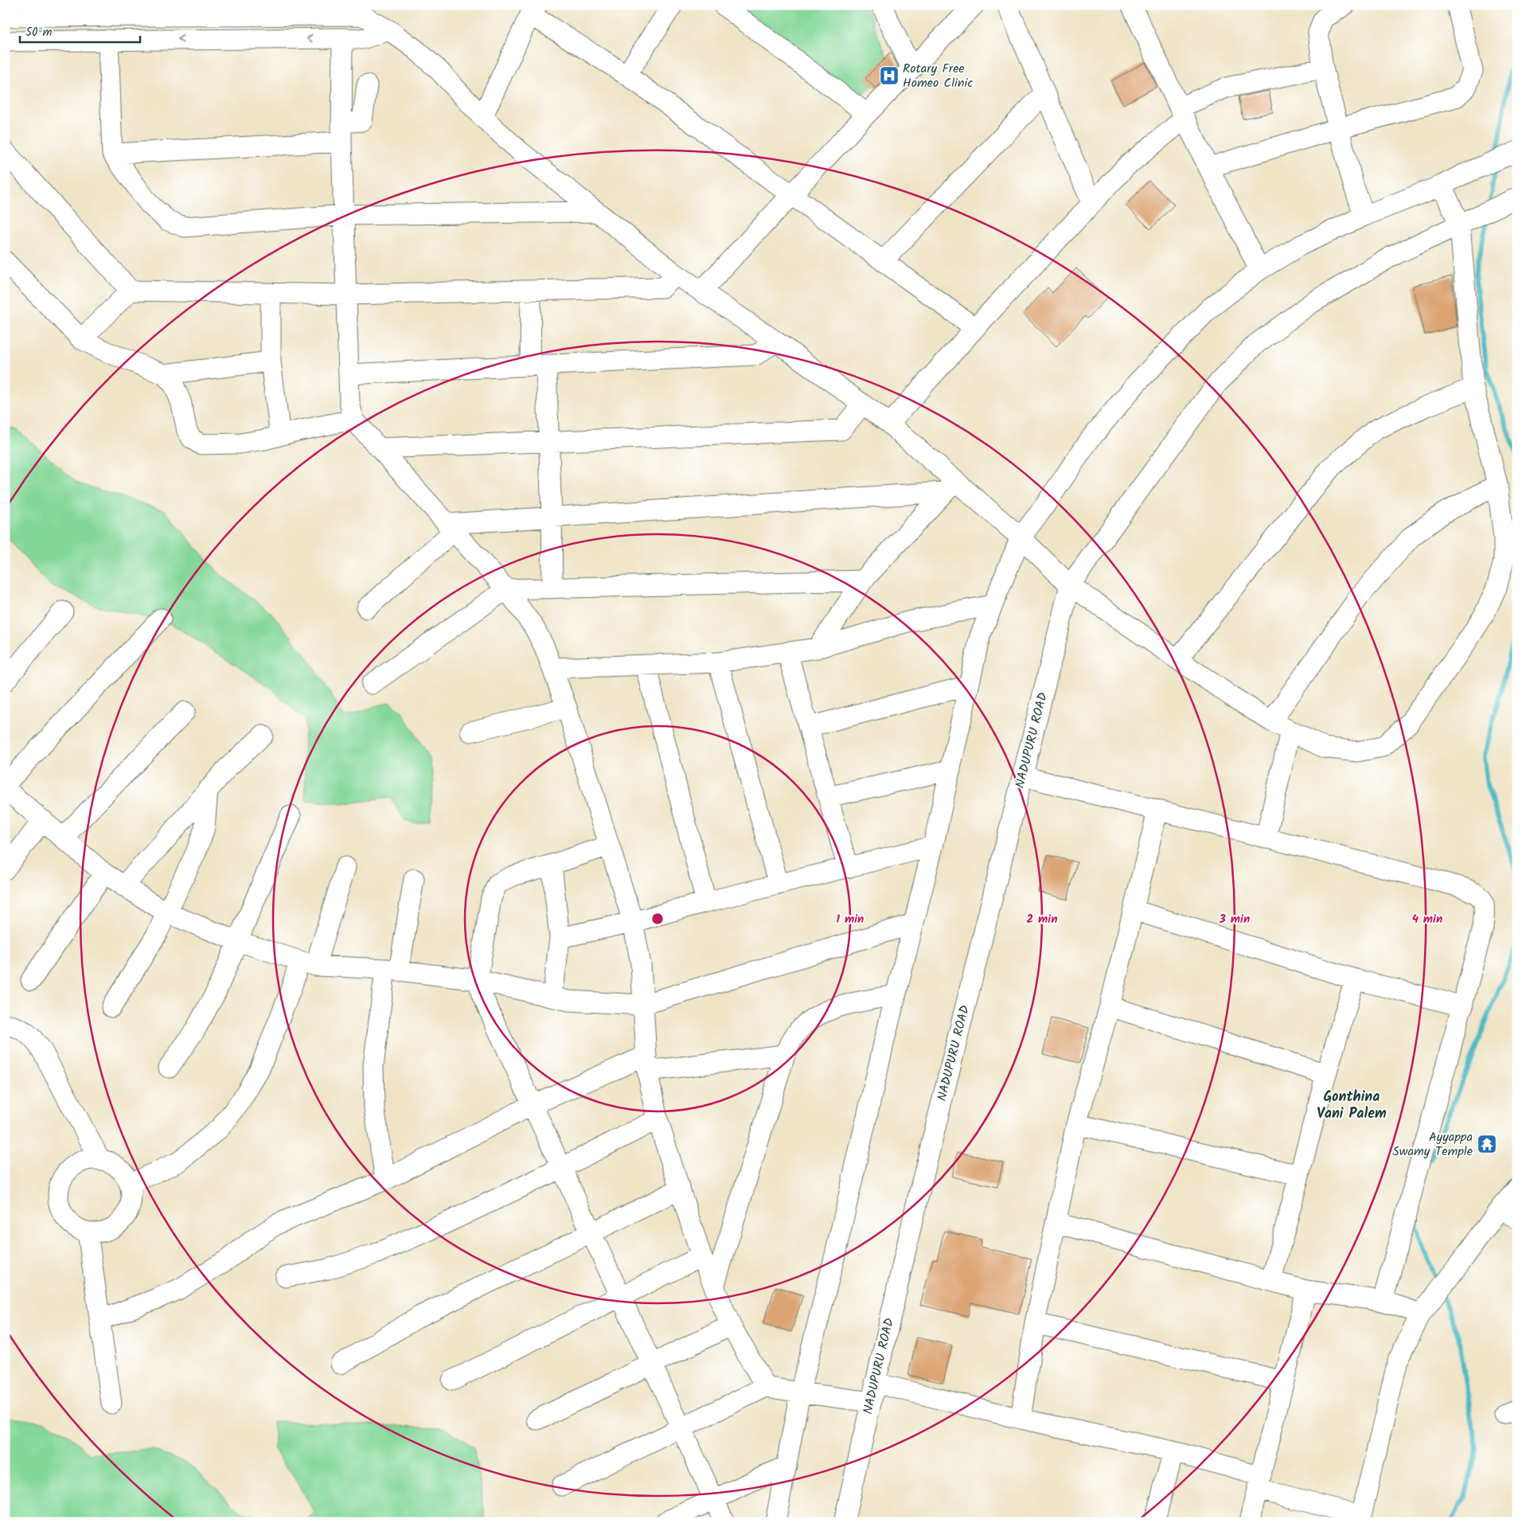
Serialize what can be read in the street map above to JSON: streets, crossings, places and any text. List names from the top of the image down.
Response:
{
  "streets": {
    "street": ["NADUPURU ROAD"]
  },
  "districts": ["Gonthina Vani Palem"],
  "places": {
    "hospital": ["Rotary Free Homeo Clinic"],
    "temple": ["Ayyappa Swamy Temple"]
  },
  "scale_bar": "50 m",
  "rings": [
    "1 min",
    "2 min",
    "3 min",
    "4 min"
  ]
}
